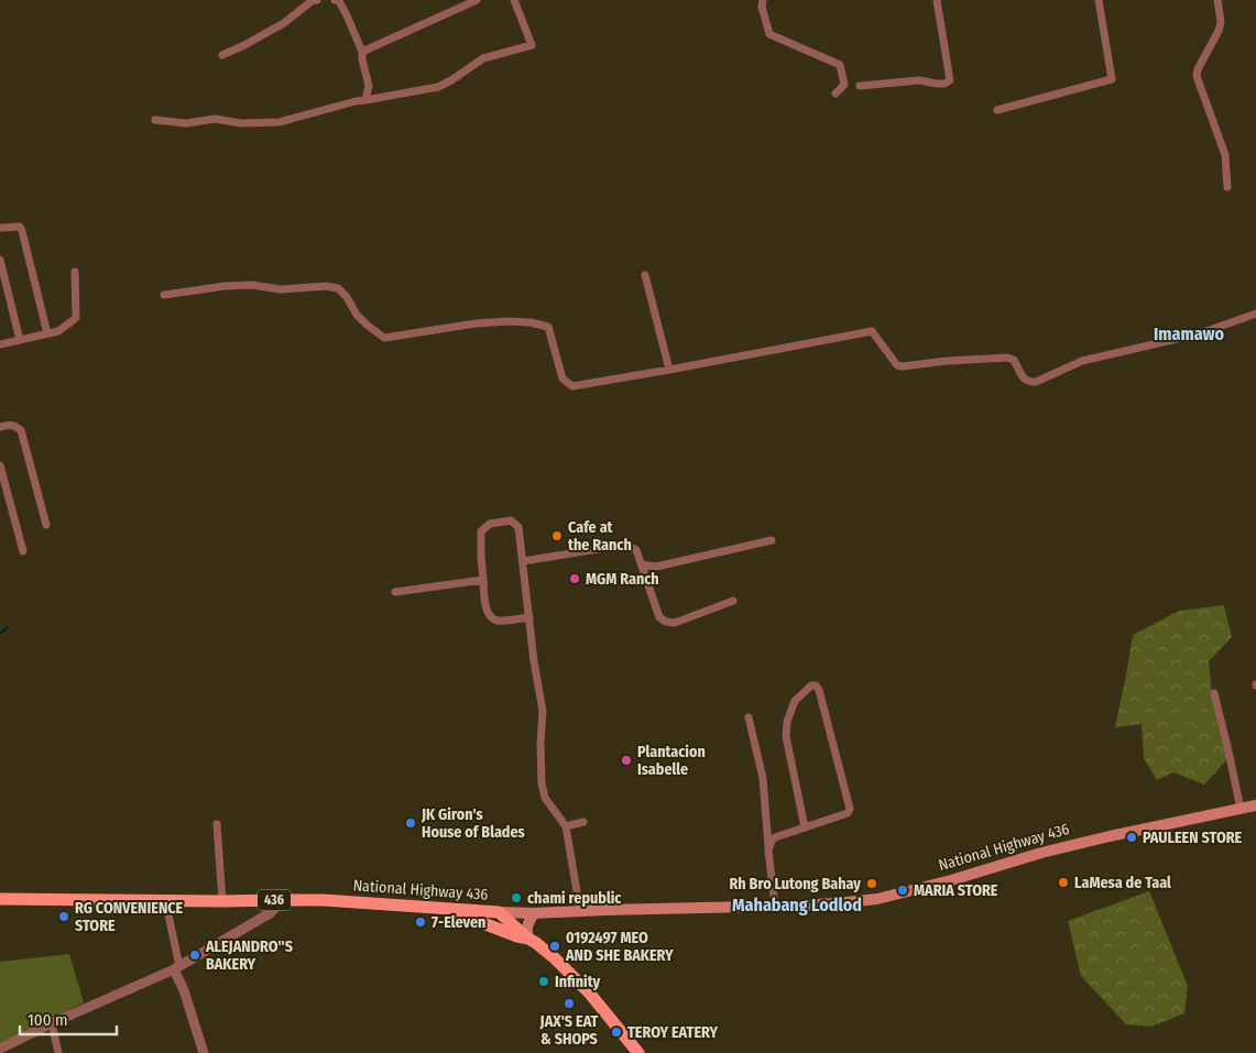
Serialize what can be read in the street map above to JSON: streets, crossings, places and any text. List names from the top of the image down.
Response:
{
  "streets": {
    "main road": ["National Highway 436", "436"]
  },
  "districts": ["Imamawo", "Mahabang Lodlod"],
  "places": [
    "Cafe at the Ranch",
    "MGM Ranch",
    "Plantacion Isabelle",
    "JK Giron's House of Blades",
    "PAULEEN STORE",
    "LaMesa de Taal",
    "Rh Bro Lutong Bahay",
    "MARIA STORE",
    "chami republic",
    "RG CONVENIENCE STORE",
    "7-Eleven",
    "0192497 MEO AND SHE BAKERY",
    "ALEJANDRO''S BAKERY",
    "Infinity",
    "JAX'S EAT & SHOPS",
    "TEROY EATERY"
  ],
  "scale_bar": "100 m"
}
